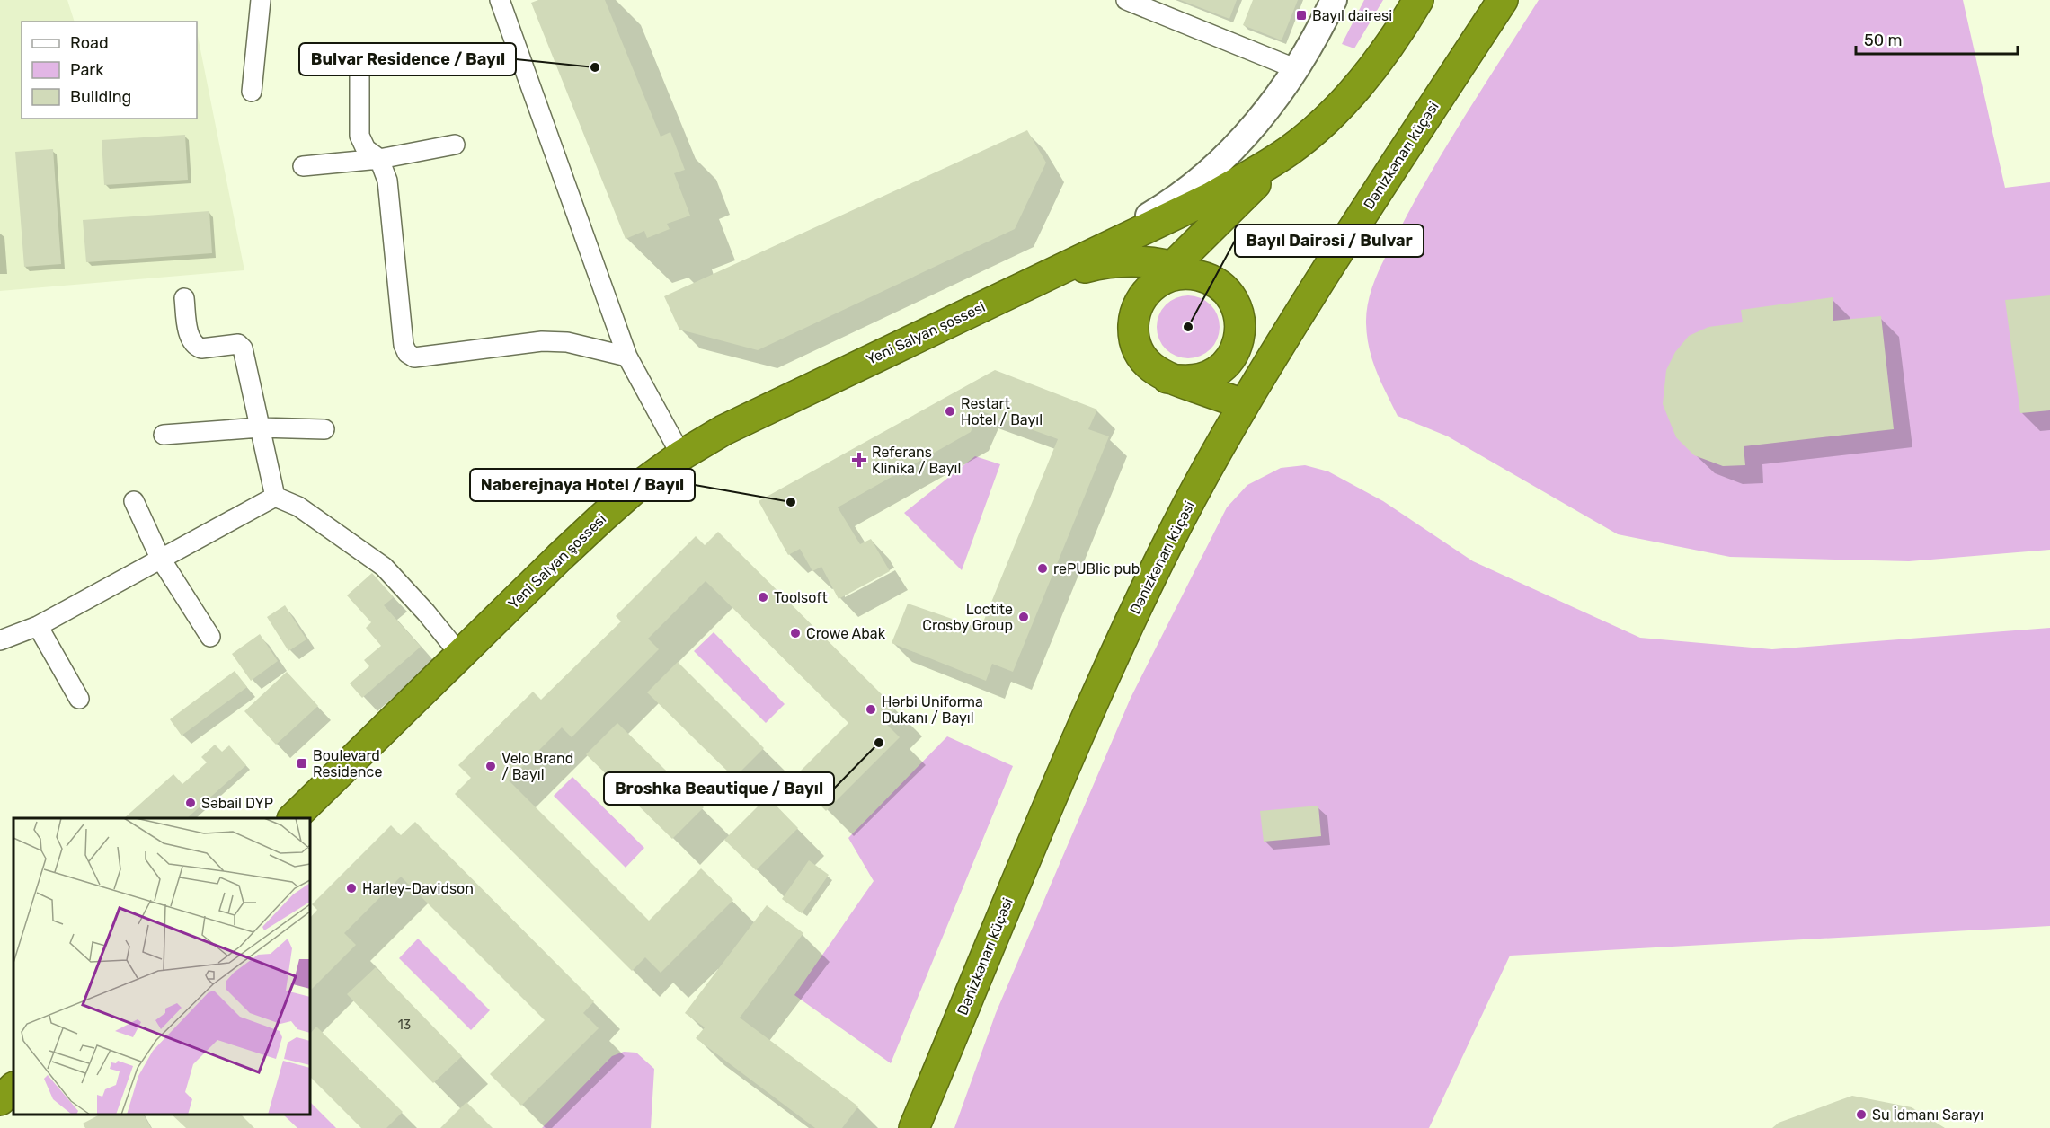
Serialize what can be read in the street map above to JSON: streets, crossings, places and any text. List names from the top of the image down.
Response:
{
  "streets": {
    "highway": ["Dənizkənarı küçəsi", "Yeni Salyan şossesi"]
  },
  "places": {
    "transit": ["Bayıl dairəsi", "Boulevard Residence"],
    "other": [
      "Bulvar Residence / Bayıl",
      "Bayıl Dairəsi / Bulvar",
      "Restart Hotel / Bayıl",
      "Naberejnaya Hotel / Bayıl",
      "rePUBlic pub",
      "Toolsoft",
      "Loctite Crosby Group",
      "Crowe Abak",
      "Hərbi Uniforma Dukanı / Bayıl",
      "Broshka Beautique / Bayıl",
      "Velo Brand / Bayıl",
      "Səbail DYP",
      "Harley-Davidson",
      "Su İdmanı Sarayı"
    ],
    "health": ["Referans Klinika / Bayıl"]
  },
  "house_numbers": ["13"],
  "legend": ["Road", "Park", "Building"],
  "scale_bar": "50 m"
}
